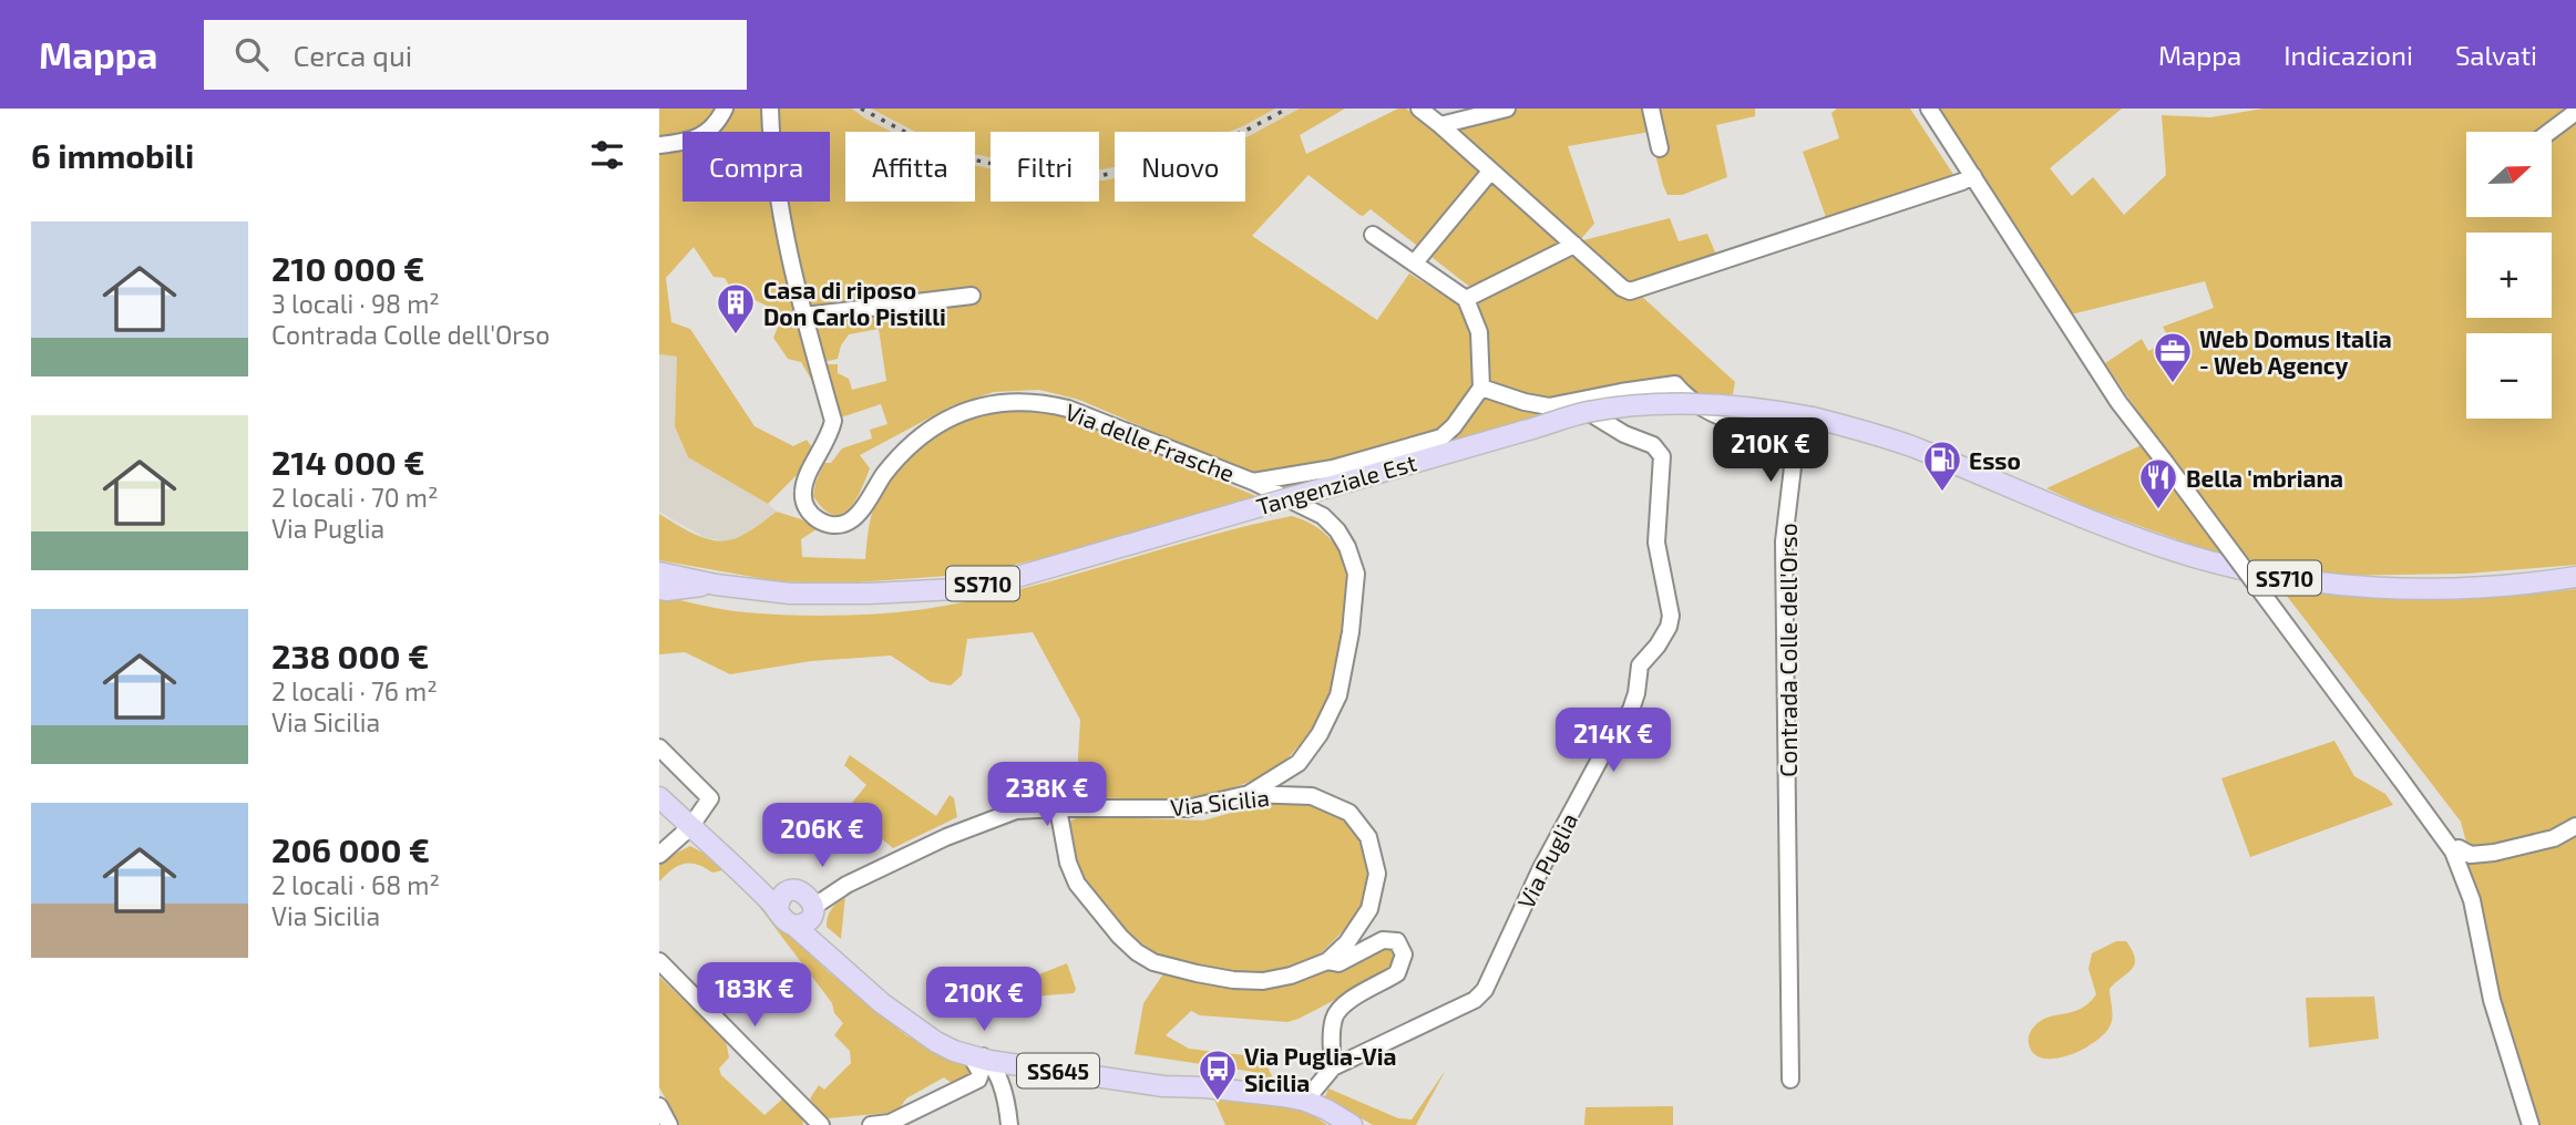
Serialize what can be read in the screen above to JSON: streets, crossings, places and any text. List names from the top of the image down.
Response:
{
  "streets": {
    "main road": ["Tangenziale Est", "SS710", "SS645"],
    "street": [
      "Via delle Frasche",
      "Contrada Colle dell'Orso",
      "Via Sicilia",
      "Via Puglia"
    ]
  },
  "crossings": [
    ["Via delle Frasche", "Via Sicilia"],
    ["Contrada Colle dell'Orso", "Via Puglia"],
    ["Via Sicilia", "SS645"],
    ["Via Puglia", "SS645"]
  ],
  "places": {
    "building": ["Casa di riposo Don Carlo Pistilli"],
    "office": ["Web Domus Italia - Web Agency"],
    "fuel station": ["Esso"],
    "restaurant": ["Bella 'mbriana"],
    "bus stop": ["Via Puglia-Via Sicilia"]
  },
  "north": "right",
  "page": {
    "header": "Mappa",
    "search": "Cerca qui",
    "nav": ["Mappa", "Indicazioni", "Salvati"],
    "heading": "6 immobili",
    "map_buttons": ["+", "−"],
    "chip": [
      "Compra",
      "Affitta",
      "Filtri",
      "Nuovo"
    ],
    "list": [
      {
        "name": "210 000 €",
        "note": "3 locali · 98 m² · Contrada Colle dell'Orso"
      },
      {
        "name": "214 000 €",
        "note": "2 locali · 70 m² · Via Puglia"
      },
      {
        "name": "238 000 €",
        "note": "2 locali · 76 m² · Via Sicilia"
      },
      {
        "name": "206 000 €",
        "note": "2 locali · 68 m² · Via Sicilia"
      }
    ],
    "price": [
      "210K €",
      "214K €",
      "238K €",
      "206K €",
      "183K €",
      "210K €"
    ]
  }
}
